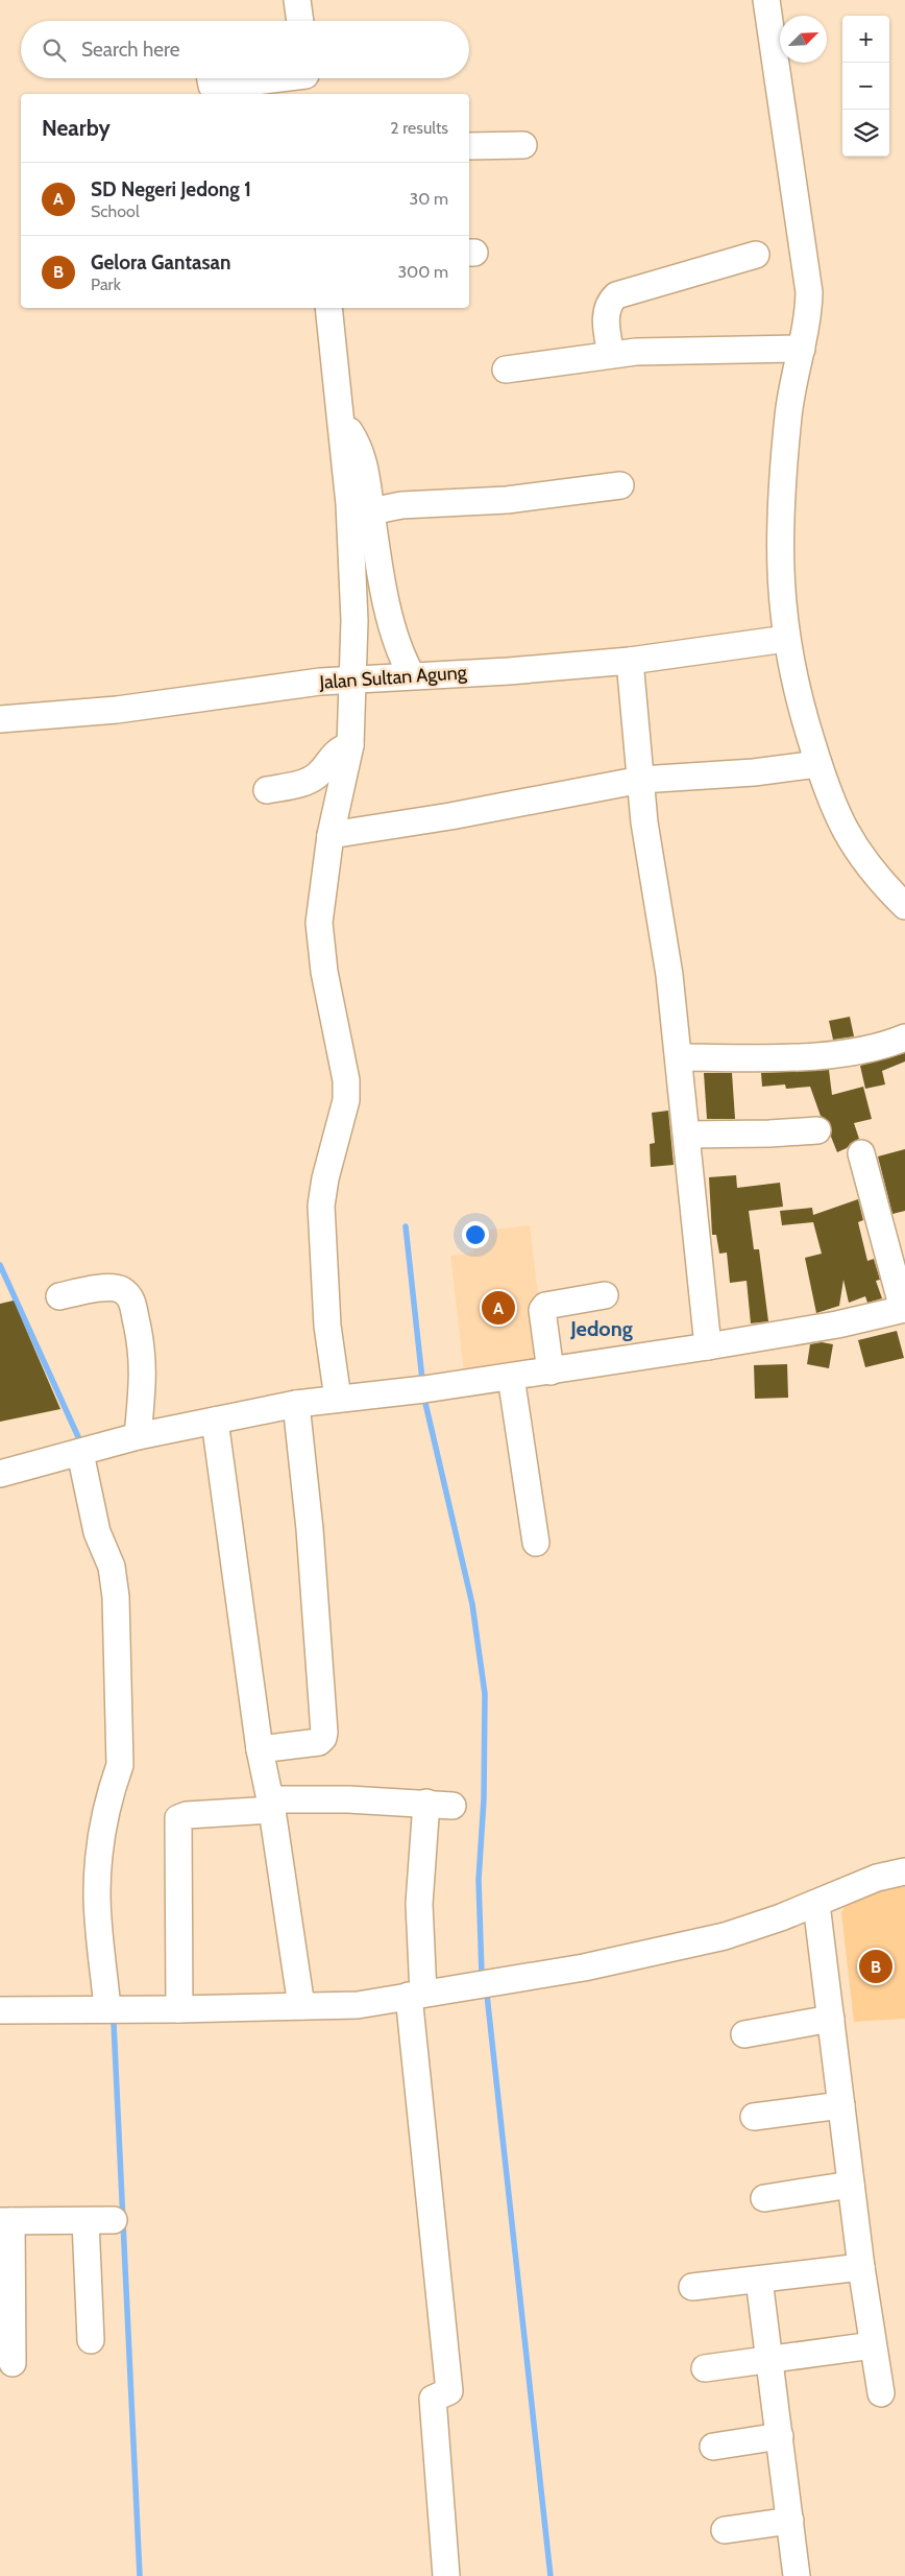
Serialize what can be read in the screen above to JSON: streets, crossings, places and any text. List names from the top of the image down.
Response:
{
  "streets": {
    "street": ["Jalan Sultan Agung"]
  },
  "districts": ["Jedong"],
  "north": "top right",
  "page": {
    "map_buttons": ["+", "−"],
    "search": "Search here",
    "heading": ["Nearby", "2 results"],
    "list": [
      {
        "mark": "A",
        "name": "SD Negeri Jedong 1",
        "note": "School",
        "value": "30 m"
      },
      {
        "mark": "B",
        "name": "Gelora Gantasan",
        "note": "Park",
        "value": "300 m"
      }
    ],
    "pins": ["A", "B"]
  }
}
